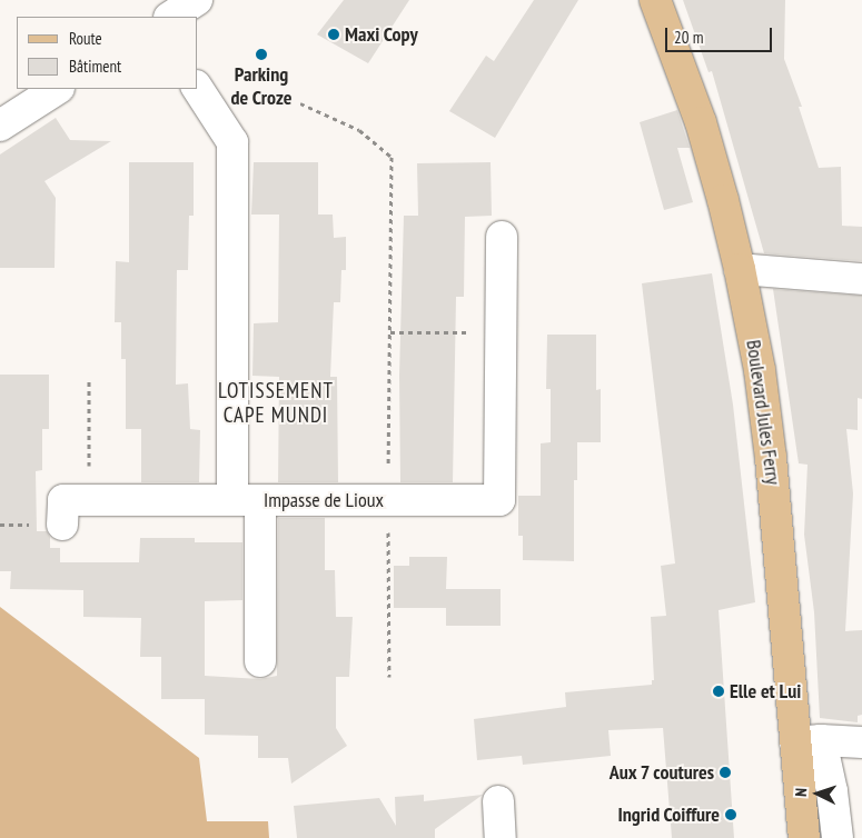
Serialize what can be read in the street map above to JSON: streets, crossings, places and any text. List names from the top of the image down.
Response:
{
  "streets": {
    "main road": ["Boulevard Jules Ferry"],
    "street": ["Impasse de Lioux"]
  },
  "districts": ["LOTISSEMENT CAPE MUNDI"],
  "places": [
    "Maxi Copy",
    "Parking de Croze",
    "Elle et Lui",
    "Aux 7 coutures",
    "Ingrid Coiffure"
  ],
  "legend": ["Route", "Bâtiment"],
  "scale_bar": "20 m",
  "north": "left"
}
